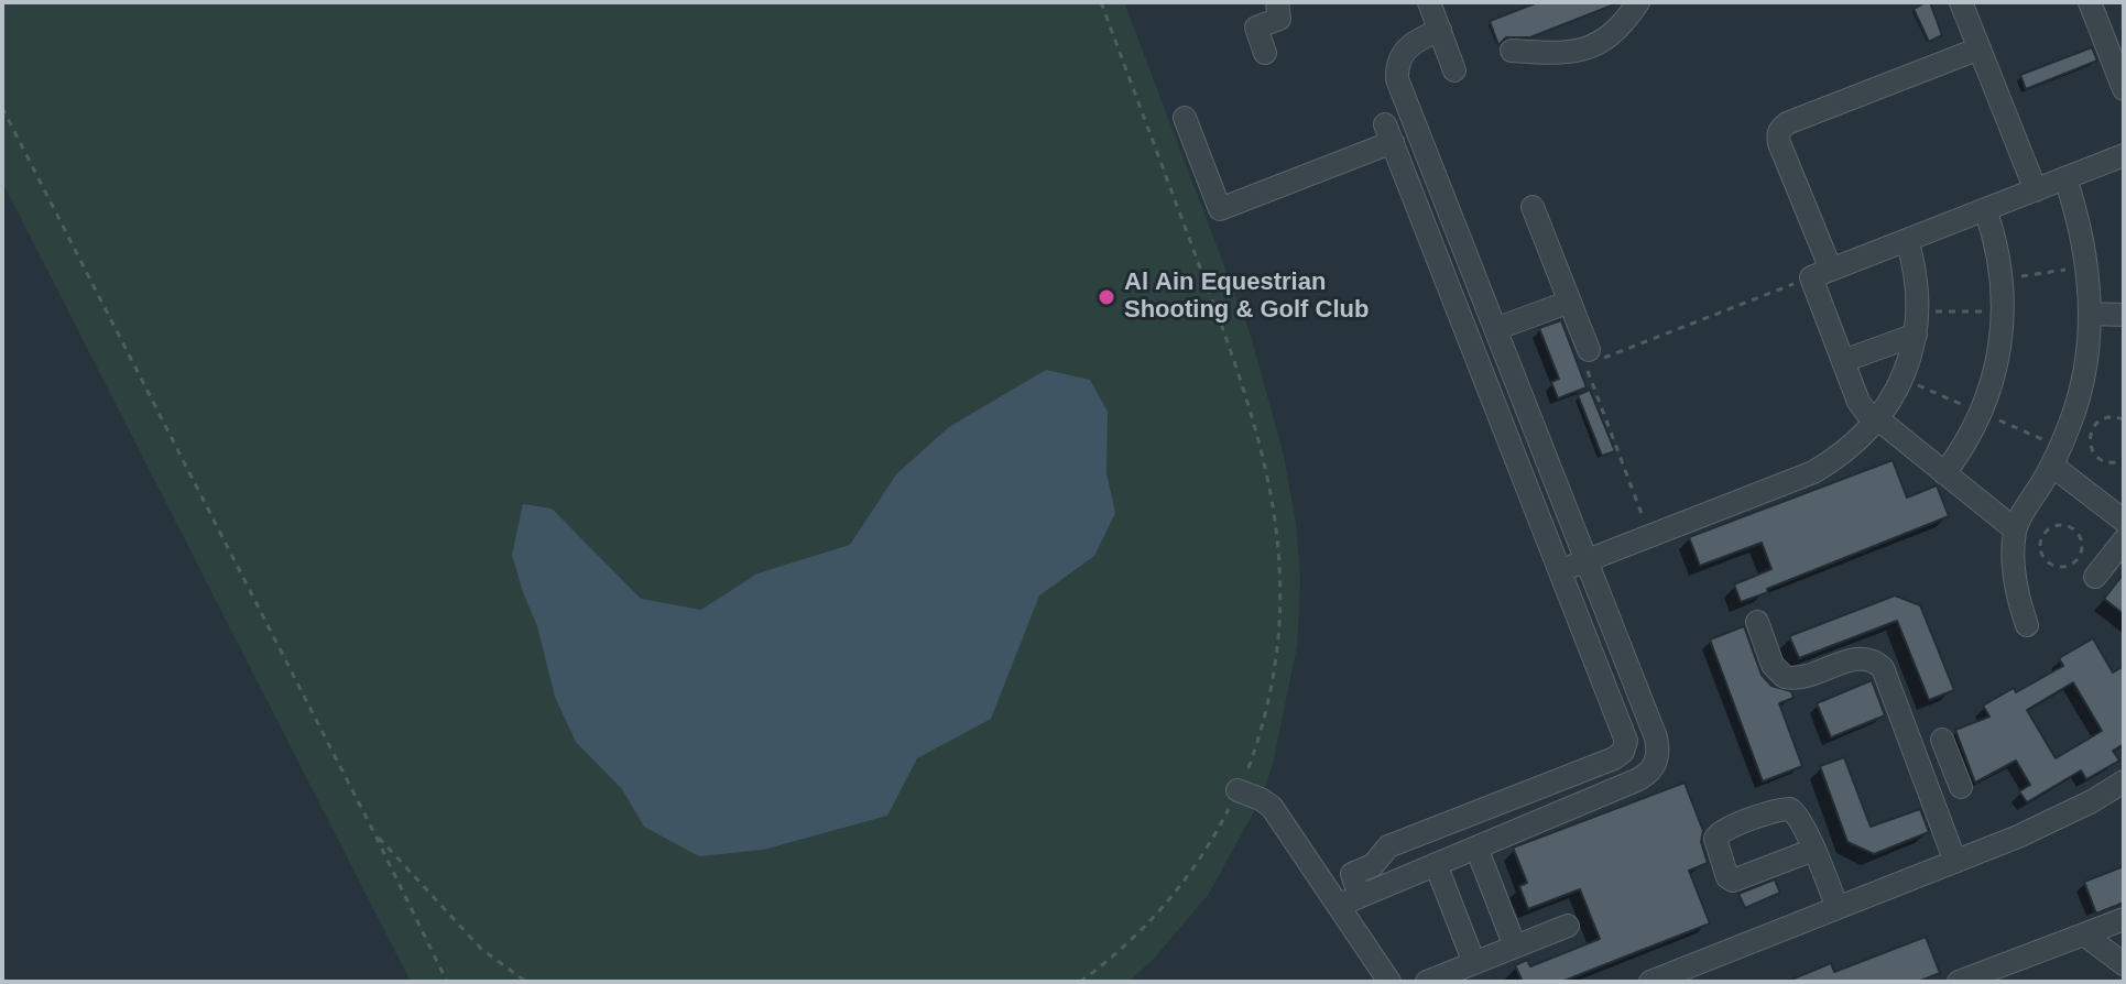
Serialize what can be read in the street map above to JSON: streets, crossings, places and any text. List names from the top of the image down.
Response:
{
  "places": ["Al Ain Equestrian Shooting & Golf Club"]
}
